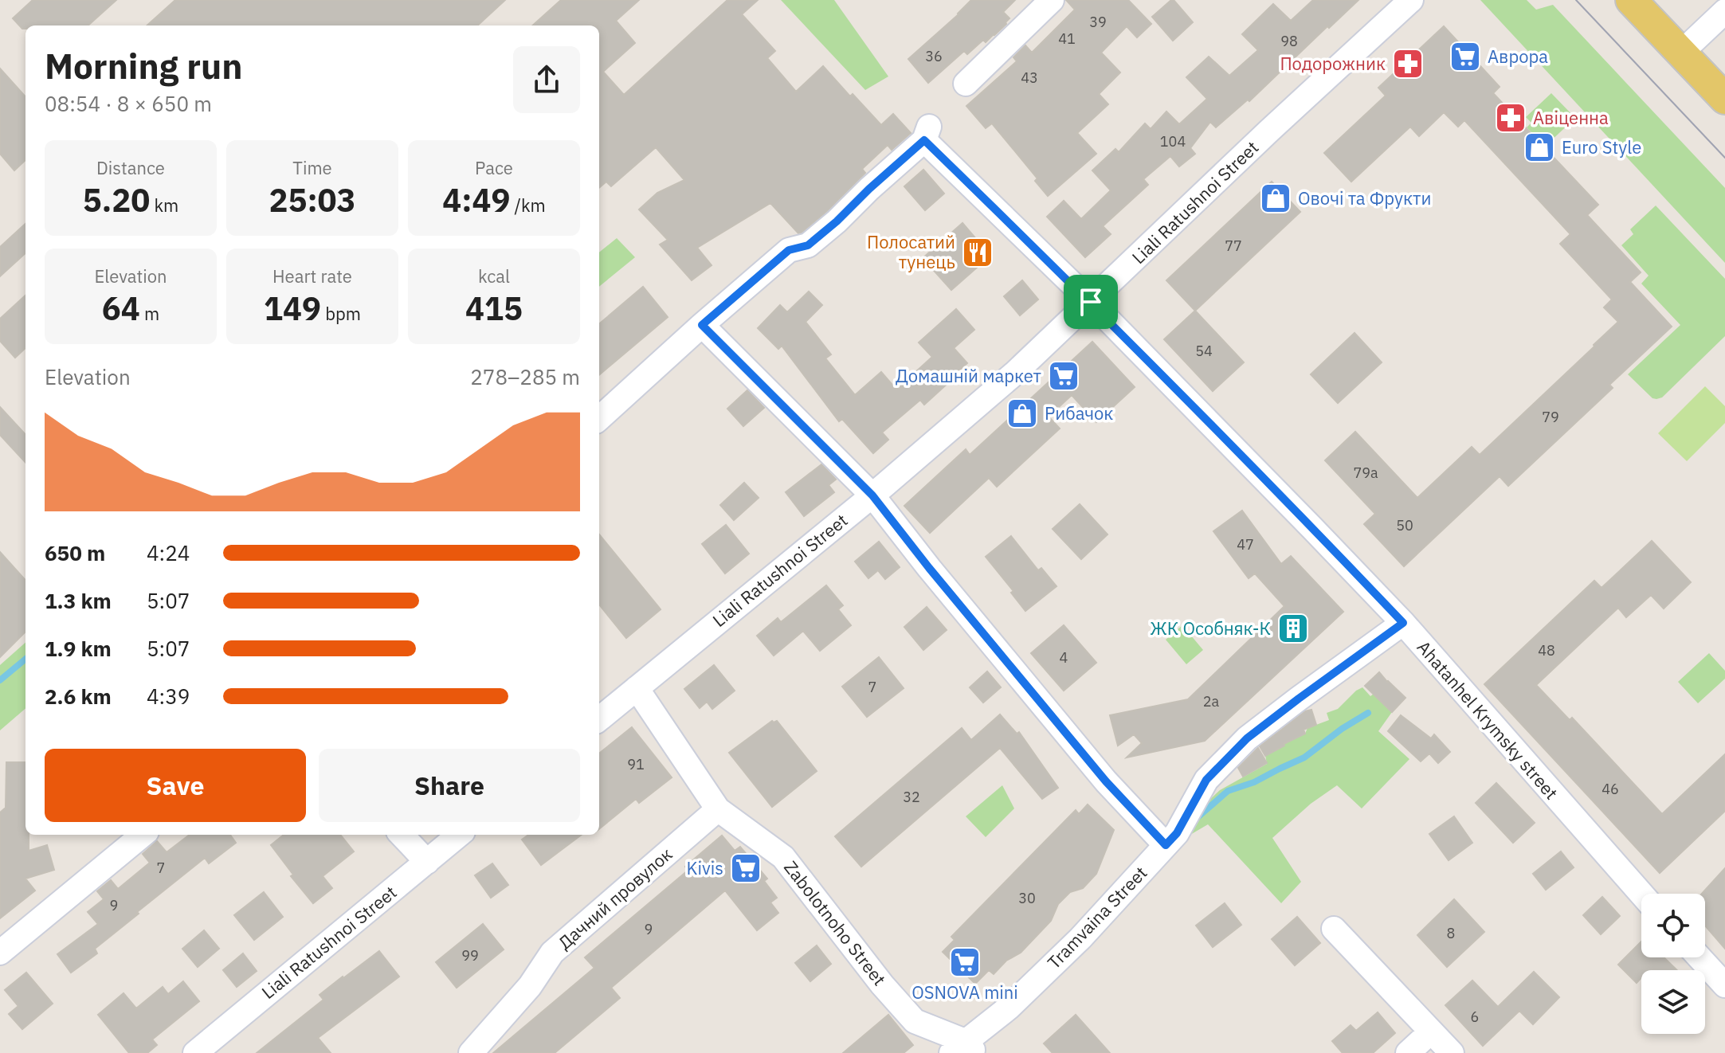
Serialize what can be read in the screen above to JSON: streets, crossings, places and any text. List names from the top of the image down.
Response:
{
  "streets": {
    "street": [
      "Liali Ratushnoi Street",
      "Ahatanhel Krymsky street",
      "Дачний провулок",
      "Tramvaina Street",
      "Zabolotnoho Street"
    ]
  },
  "crossings": [
    ["Liali Ratushnoi Street", "Ahatanhel Krymsky street"],
    ["Liali Ratushnoi Street", "Zabolotnoho Street"],
    ["Ahatanhel Krymsky street", "Tramvaina Street"],
    ["Дачний провулок", "Zabolotnoho Street"],
    ["Tramvaina Street", "Zabolotnoho Street"]
  ],
  "places": {
    "supermarket": [
      "Аврора",
      "Домашній маркет",
      "Kivis",
      "OSNOVA mini"
    ],
    "pharmacy": ["Подорожник", "Авіценна"],
    "shop": ["Euro Style", "Овочі та Фрукти", "Рибачок"],
    "restaurant": ["Полосатий тунець"],
    "building": ["ЖК Особняк-К"]
  },
  "house_numbers": [
    "39",
    "41",
    "98",
    "36",
    "43",
    "104",
    "77",
    "54",
    "79",
    "79а",
    "50",
    "47",
    "48",
    "4",
    "7",
    "2а",
    "91",
    "46",
    "32",
    "7",
    "30",
    "9",
    "9",
    "8",
    "99",
    "6"
  ],
  "page": {
    "heading": ["Morning run", "08:54 · 8 × 650 m"],
    "stats": [
      ["Distance", "5.20 km"],
      ["Time", "25:03"],
      ["Pace", "4:49 /km"],
      ["Elevation", "64 m"],
      ["Heart rate", "149 bpm"],
      ["kcal", "415"]
    ],
    "chart": ["Elevation", "278–285 m"],
    "list": [
      {
        "name": "650 m",
        "note": "4:24"
      },
      {
        "name": "1.3 km",
        "note": "5:07"
      },
      {
        "name": "1.9 km",
        "note": "5:07"
      },
      {
        "name": "2.6 km",
        "note": "4:39"
      }
    ],
    "buttons": ["Save", "Share"]
  }
}
